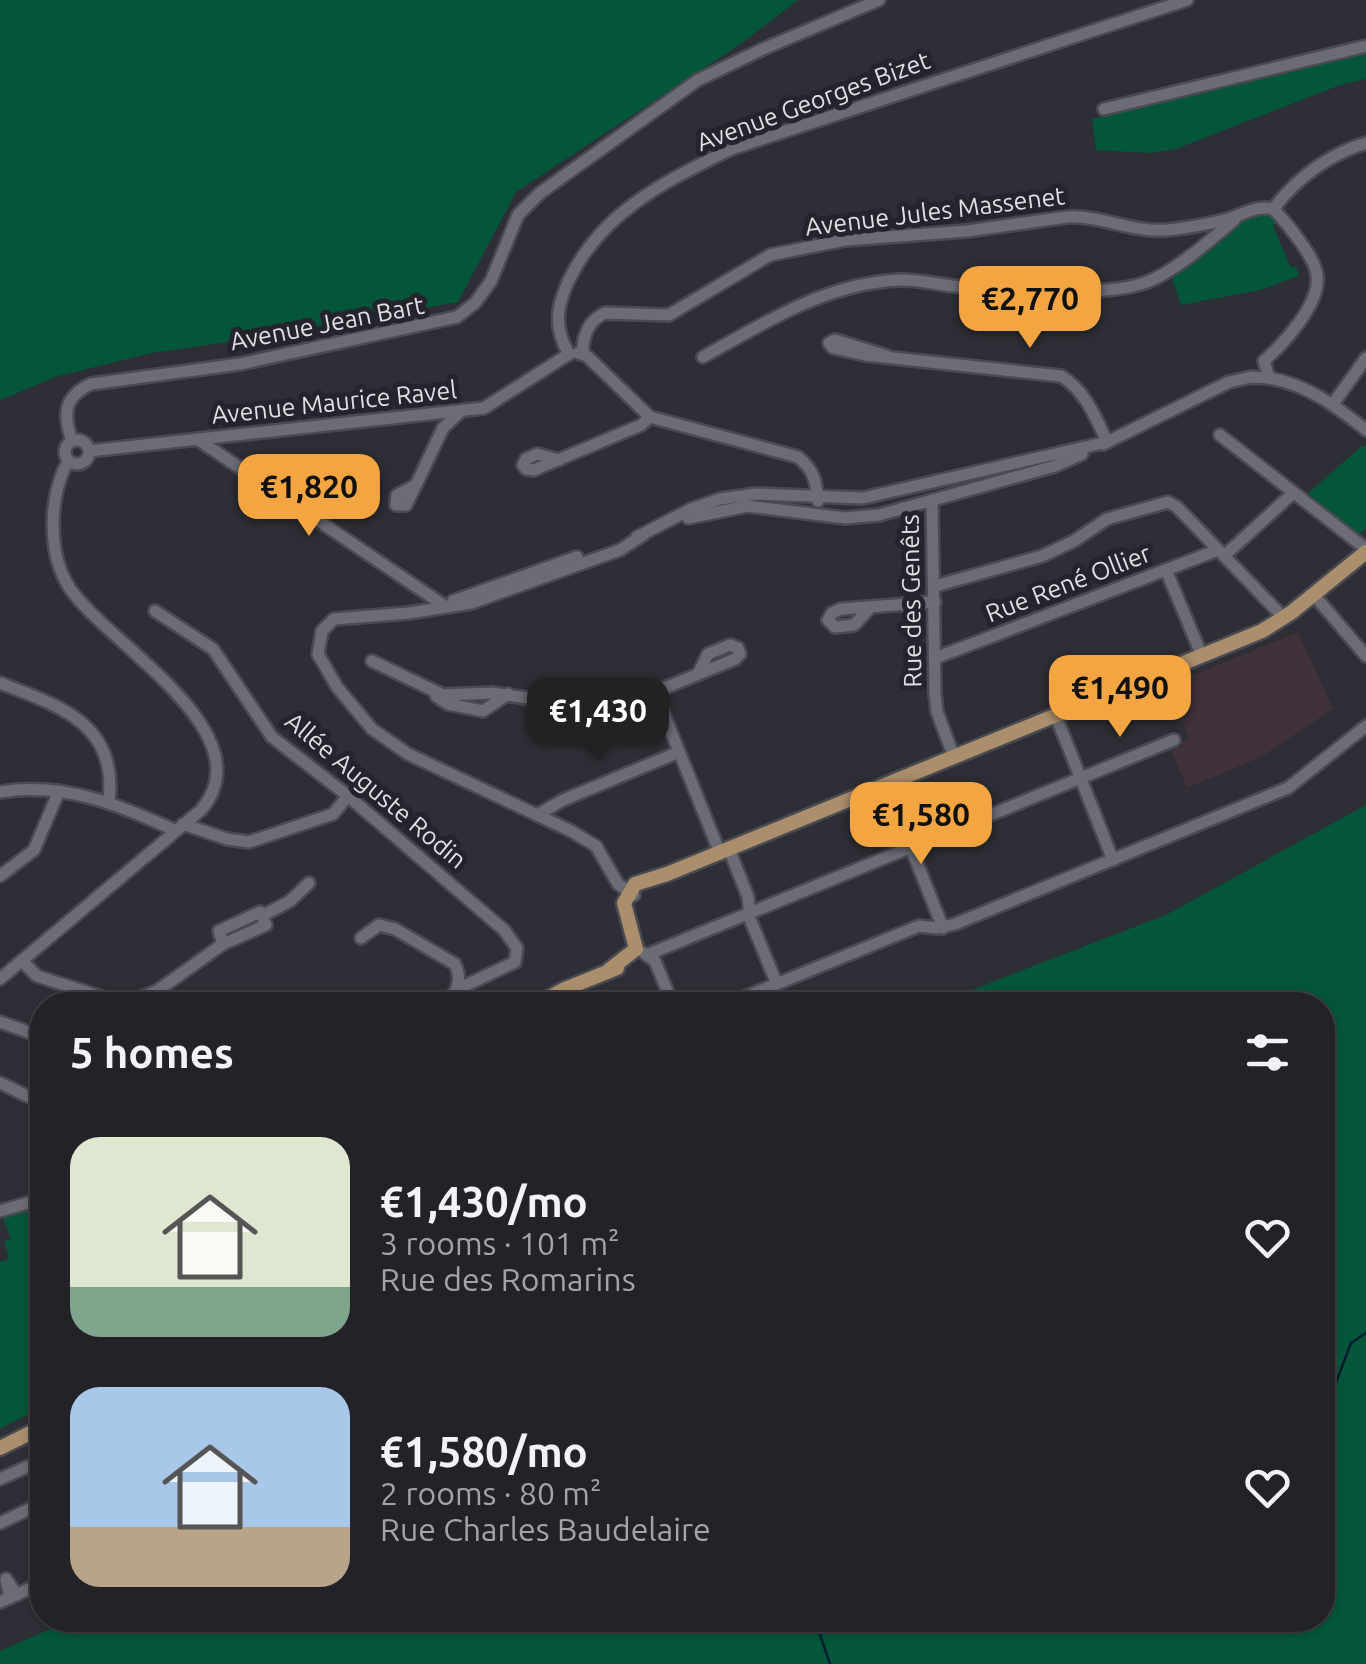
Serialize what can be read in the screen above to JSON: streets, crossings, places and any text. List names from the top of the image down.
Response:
{
  "streets": {
    "street": [
      "Avenue Georges Bizet",
      "Avenue Jules Massenet",
      "Avenue Jean Bart",
      "Avenue Maurice Ravel",
      "Rue René Ollier",
      "Rue des Genêts",
      "Allée Auguste Rodin"
    ]
  },
  "crossings": [
    ["Avenue Georges Bizet", "Avenue Jules Massenet"],
    ["Avenue Georges Bizet", "Avenue Maurice Ravel"],
    ["Avenue Jules Massenet", "Avenue Maurice Ravel"],
    ["Avenue Jean Bart", "Avenue Maurice Ravel"],
    ["Rue René Ollier", "Rue des Genêts"]
  ],
  "page": {
    "price": [
      "€2,770",
      "€1,820",
      "€1,490",
      "€1,430",
      "€1,580"
    ],
    "heading": "5 homes",
    "list": [
      {
        "name": "€1,430/mo",
        "note": "3 rooms · 101 m² · Rue des Romarins"
      },
      {
        "name": "€1,580/mo",
        "note": "2 rooms · 80 m² · Rue Charles Baudelaire"
      }
    ]
  }
}
